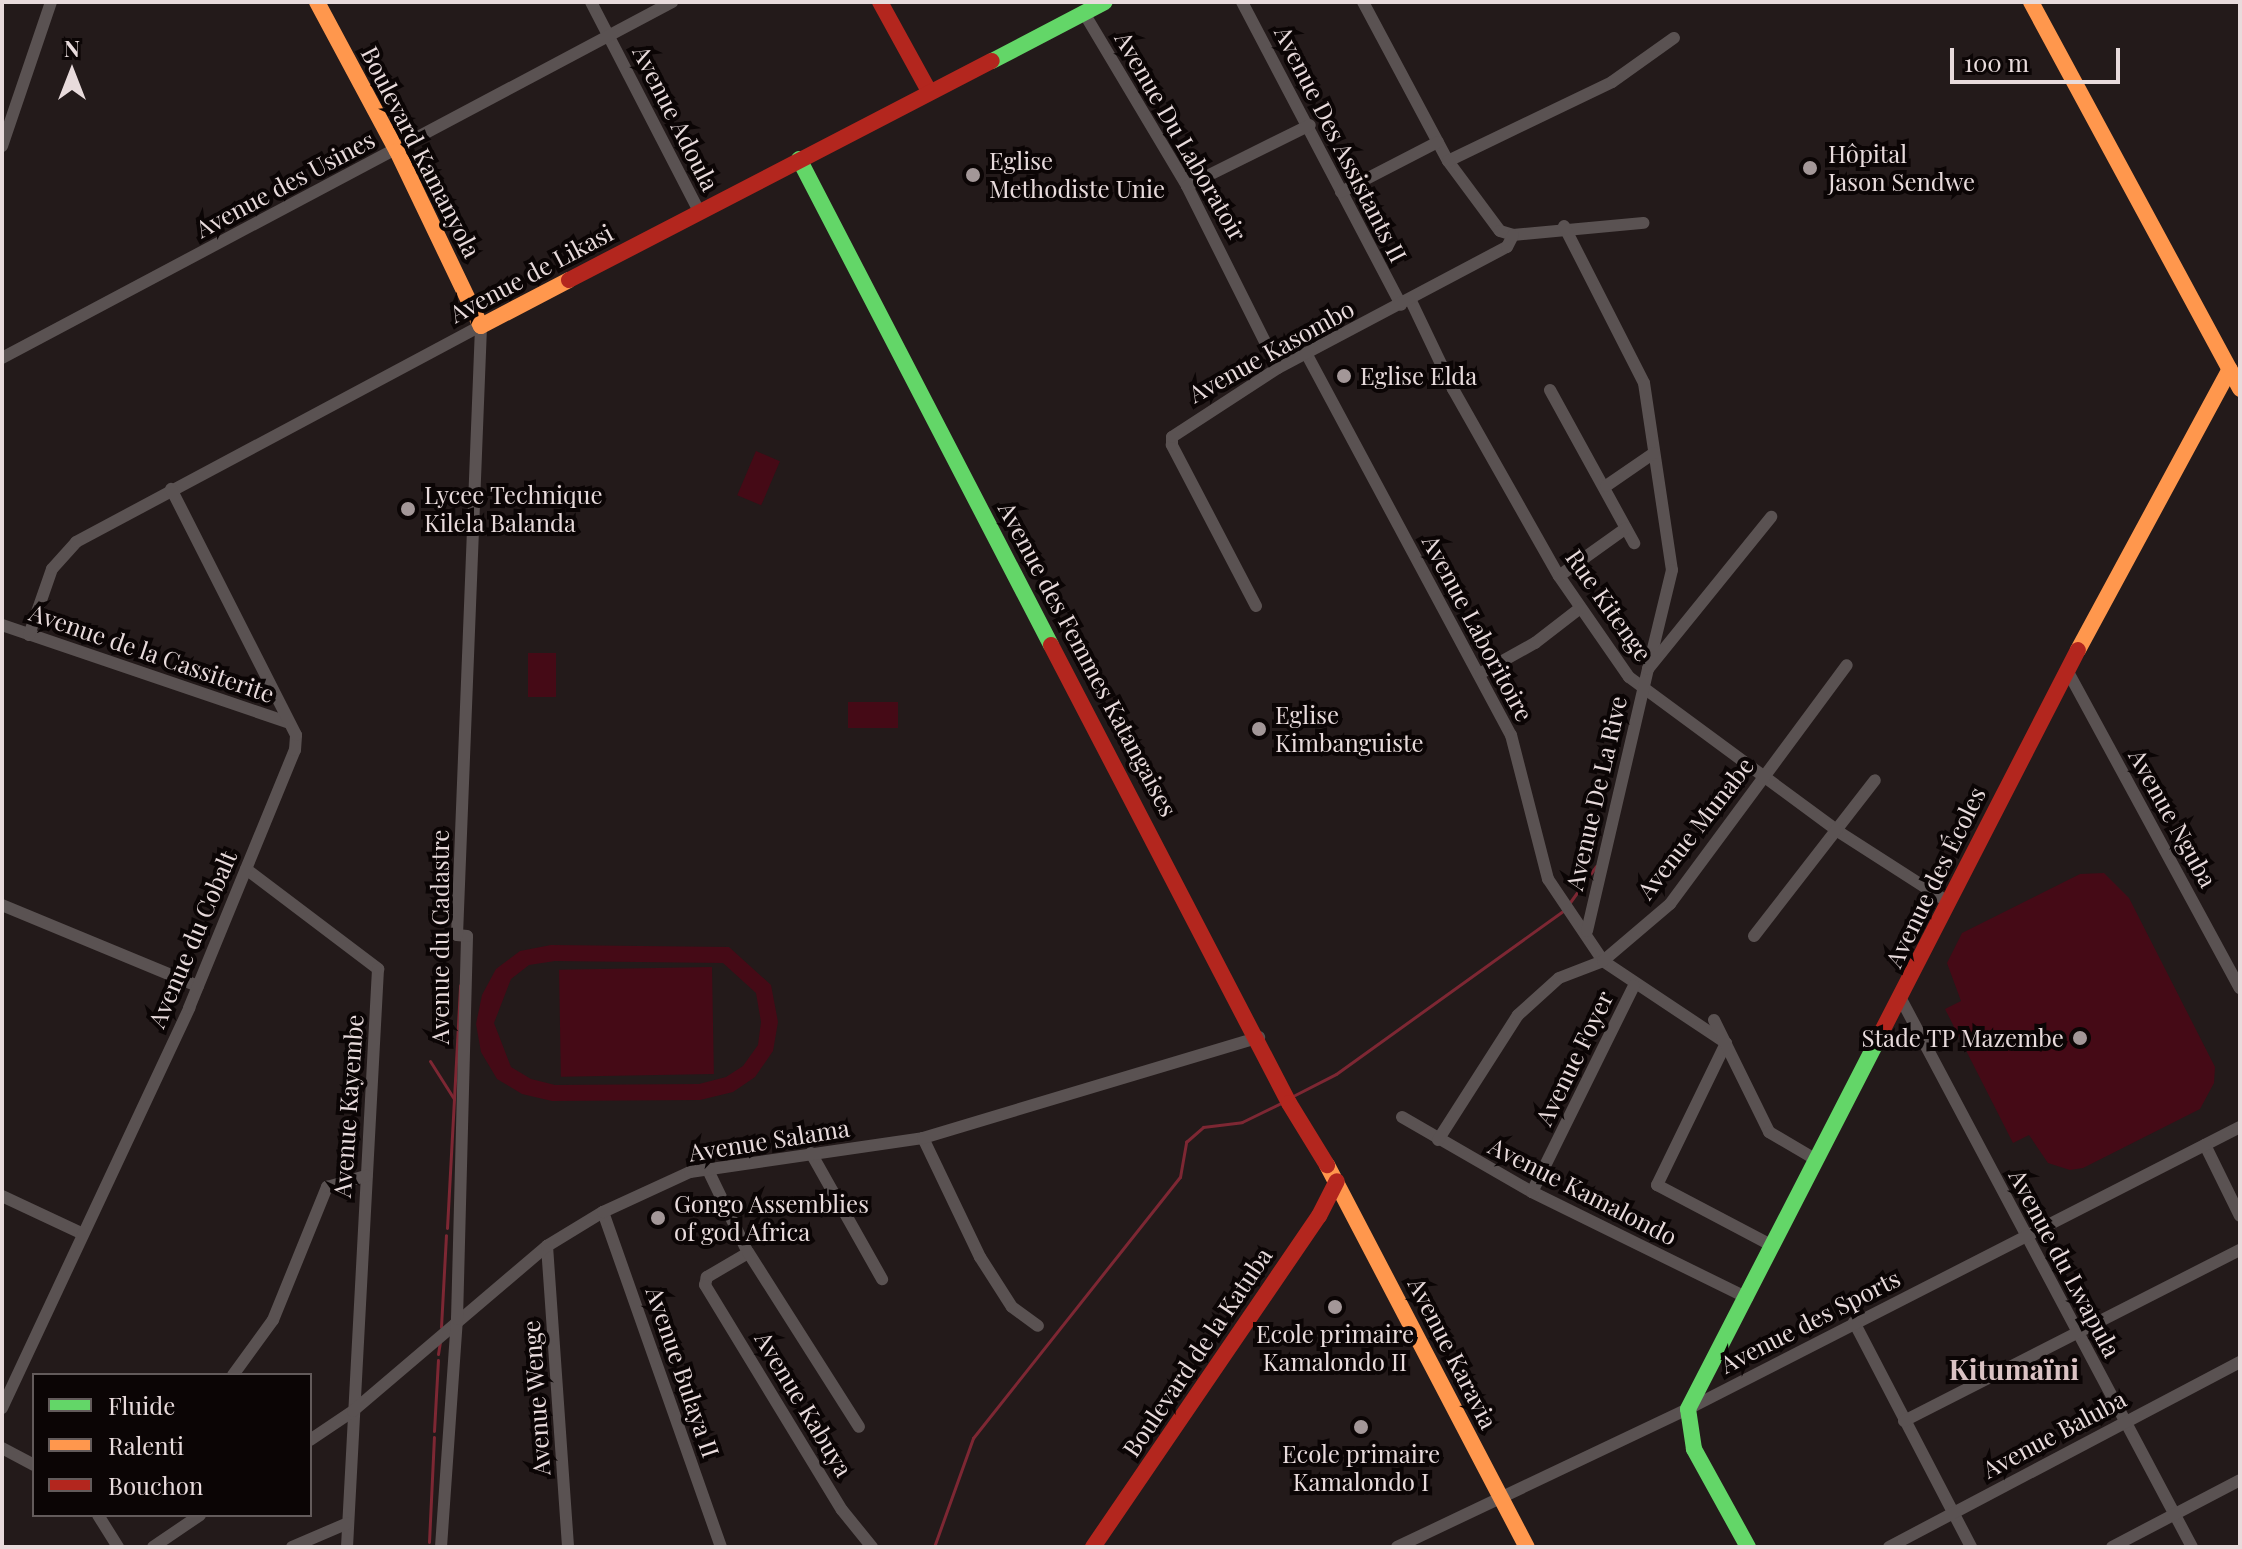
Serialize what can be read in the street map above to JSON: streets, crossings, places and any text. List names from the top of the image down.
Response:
{
  "streets": {
    "street": [
      "Avenue Adoula",
      "Avenue Du Laboratoir",
      "Avenue Des Assistants II",
      "Boulevard Kamanyola",
      "Avenue des Usines",
      "Avenue de Likasi",
      "Avenue Kasombo",
      "Rue Kitenge",
      "Avenue Laboritoire",
      "Avenue de la Cassiterite",
      "Avenue des Femmes Katangaises",
      "Avenue De La Rive",
      "Avenue Nguba",
      "Avenue Munabe",
      "Avenue des Écoles",
      "Avenue du Cadastre",
      "Avenue du Cobalt",
      "Avenue Foyer",
      "Avenue Kayembe",
      "Avenue Salama",
      "Avenue Kamalondo",
      "Avenue du Lwapula",
      "Avenue des Sports",
      "Boulevard de la Katuba",
      "Avenue Karavia",
      "Avenue Bulaya II",
      "Avenue Wenge",
      "Avenue Kabuya",
      "Avenue Baluba"
    ]
  },
  "crossings": [
    ["Avenue Adoula", "Avenue des Usines"],
    ["Avenue Adoula", "Avenue de Likasi"],
    ["Avenue Du Laboratoir", "Avenue de Likasi"],
    ["Avenue Du Laboratoir", "Avenue Kasombo"],
    ["Avenue Des Assistants II", "Avenue Kasombo"],
    ["Avenue Des Assistants II", "Rue Kitenge"],
    ["Boulevard Kamanyola", "Avenue des Usines"],
    ["Boulevard Kamanyola", "Avenue de Likasi"],
    ["Boulevard Kamanyola", "Avenue du Cadastre"],
    ["Avenue de Likasi", "Avenue de la Cassiterite"],
    ["Avenue de Likasi", "Avenue des Femmes Katangaises"],
    ["Avenue de Likasi", "Avenue du Cadastre"],
    ["Avenue de Likasi", "Avenue du Cobalt"],
    ["Avenue Kasombo", "Rue Kitenge"],
    ["Avenue Kasombo", "Avenue Laboritoire"],
    ["Rue Kitenge", "Avenue De La Rive"],
    ["Rue Kitenge", "Avenue Munabe"],
    ["Rue Kitenge", "Avenue des Écoles"],
    ["Avenue Laboritoire", "Avenue De La Rive"],
    ["Avenue Laboritoire", "Avenue Munabe"],
    ["Avenue de la Cassiterite", "Avenue du Cobalt"],
    ["Avenue des Femmes Katangaises", "Avenue Salama"],
    ["Avenue des Femmes Katangaises", "Boulevard de la Katuba"],
    ["Avenue des Femmes Katangaises", "Avenue Karavia"],
    ["Avenue Nguba", "Avenue des Écoles"],
    ["Avenue Munabe", "Avenue Kamalondo"],
    ["Avenue des Écoles", "Avenue Kamalondo"],
    ["Avenue des Écoles", "Avenue du Lwapula"],
    ["Avenue des Écoles", "Avenue des Sports"],
    ["Avenue du Cadastre", "Avenue Salama"],
    ["Avenue du Cobalt", "Avenue Kayembe"],
    ["Avenue Foyer", "Avenue Kamalondo"],
    ["Avenue Kayembe", "Avenue Salama"],
    ["Avenue Salama", "Avenue Bulaya II"],
    ["Avenue Salama", "Avenue Wenge"],
    ["Avenue du Lwapula", "Avenue des Sports"],
    ["Avenue du Lwapula", "Avenue Baluba"],
    ["Avenue des Sports", "Avenue Karavia"],
    ["Boulevard de la Katuba", "Avenue Karavia"]
  ],
  "districts": ["Kitumaïni"],
  "places": [
    "Hôpital Jason Sendwe",
    "Eglise Methodiste Unie",
    "Eglise Elda",
    "Lycee Technique Kilela Balanda",
    "Eglise Kimbanguiste",
    "Stade TP Mazembe",
    "Gongo Assemblies of god Africa",
    "Ecole primaire Kamalondo II",
    "Ecole primaire Kamalondo I"
  ],
  "legend": ["Fluide", "Ralenti", "Bouchon"],
  "scale_bar": "100 m",
  "north": "top"
}
